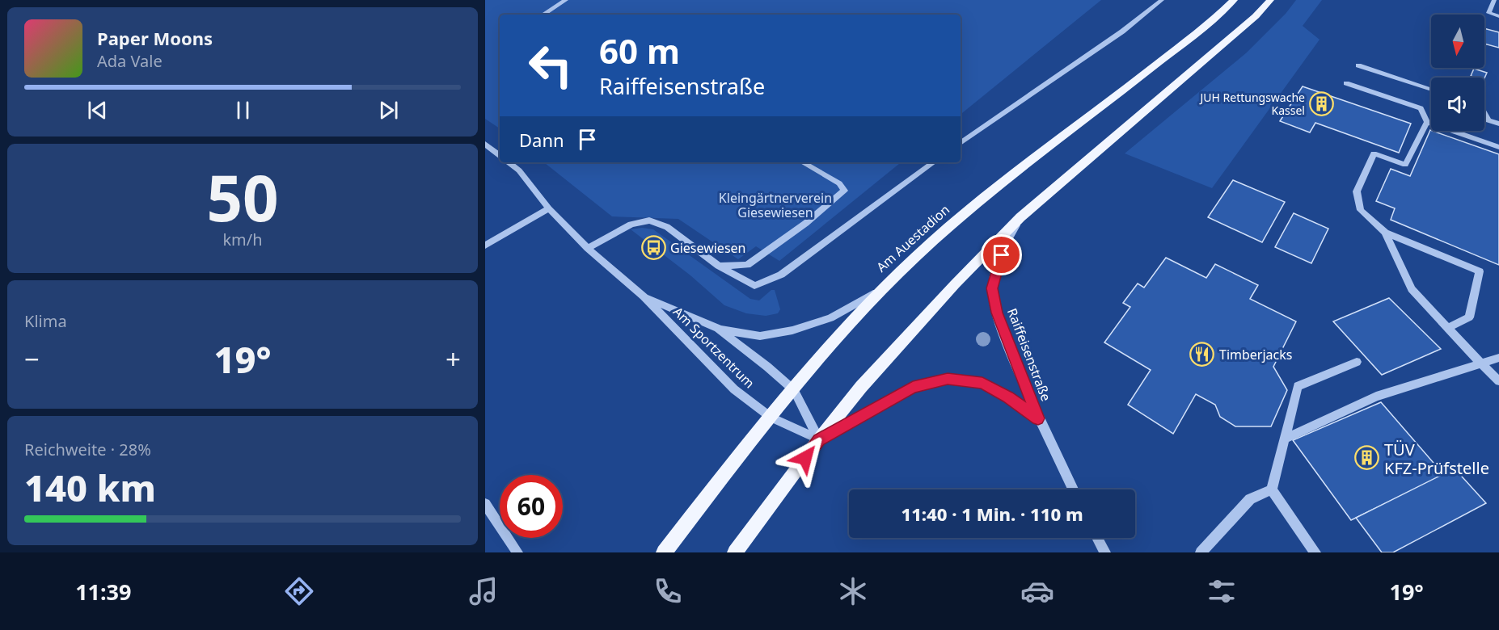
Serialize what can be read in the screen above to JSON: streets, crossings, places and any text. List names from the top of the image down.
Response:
{
  "streets": {
    "main road": ["Am Auestadion"],
    "street": ["Am Sportzentrum", "Raiffeisenstraße"]
  },
  "crossings": [
    ["Am Auestadion", "Am Sportzentrum"]
  ],
  "parks": ["Kleingärtnerverein Giesewiesen"],
  "places": {
    "building": ["JUH Rettungswache Kassel", "TÜV KFZ-Prüfstelle"],
    "bus stop": ["Giesewiesen"],
    "restaurant": ["Timberjacks"]
  },
  "north": "bottom",
  "page": {
    "turn": ["60 m", "Raiffeisenstraße"],
    "song": ["Paper Moons", "Ada Vale"],
    "then": "Dann",
    "tile": [
      ["50", "km/h"],
      "Klima",
      ["Reichweite · 28%", "140 km"]
    ],
    "heat": ["−", "19°", "+"],
    "limit": "60",
    "trip": "11:40 · 1 Min. · 110 m",
    "tabs": ["11:39", "19°"]
  }
}
